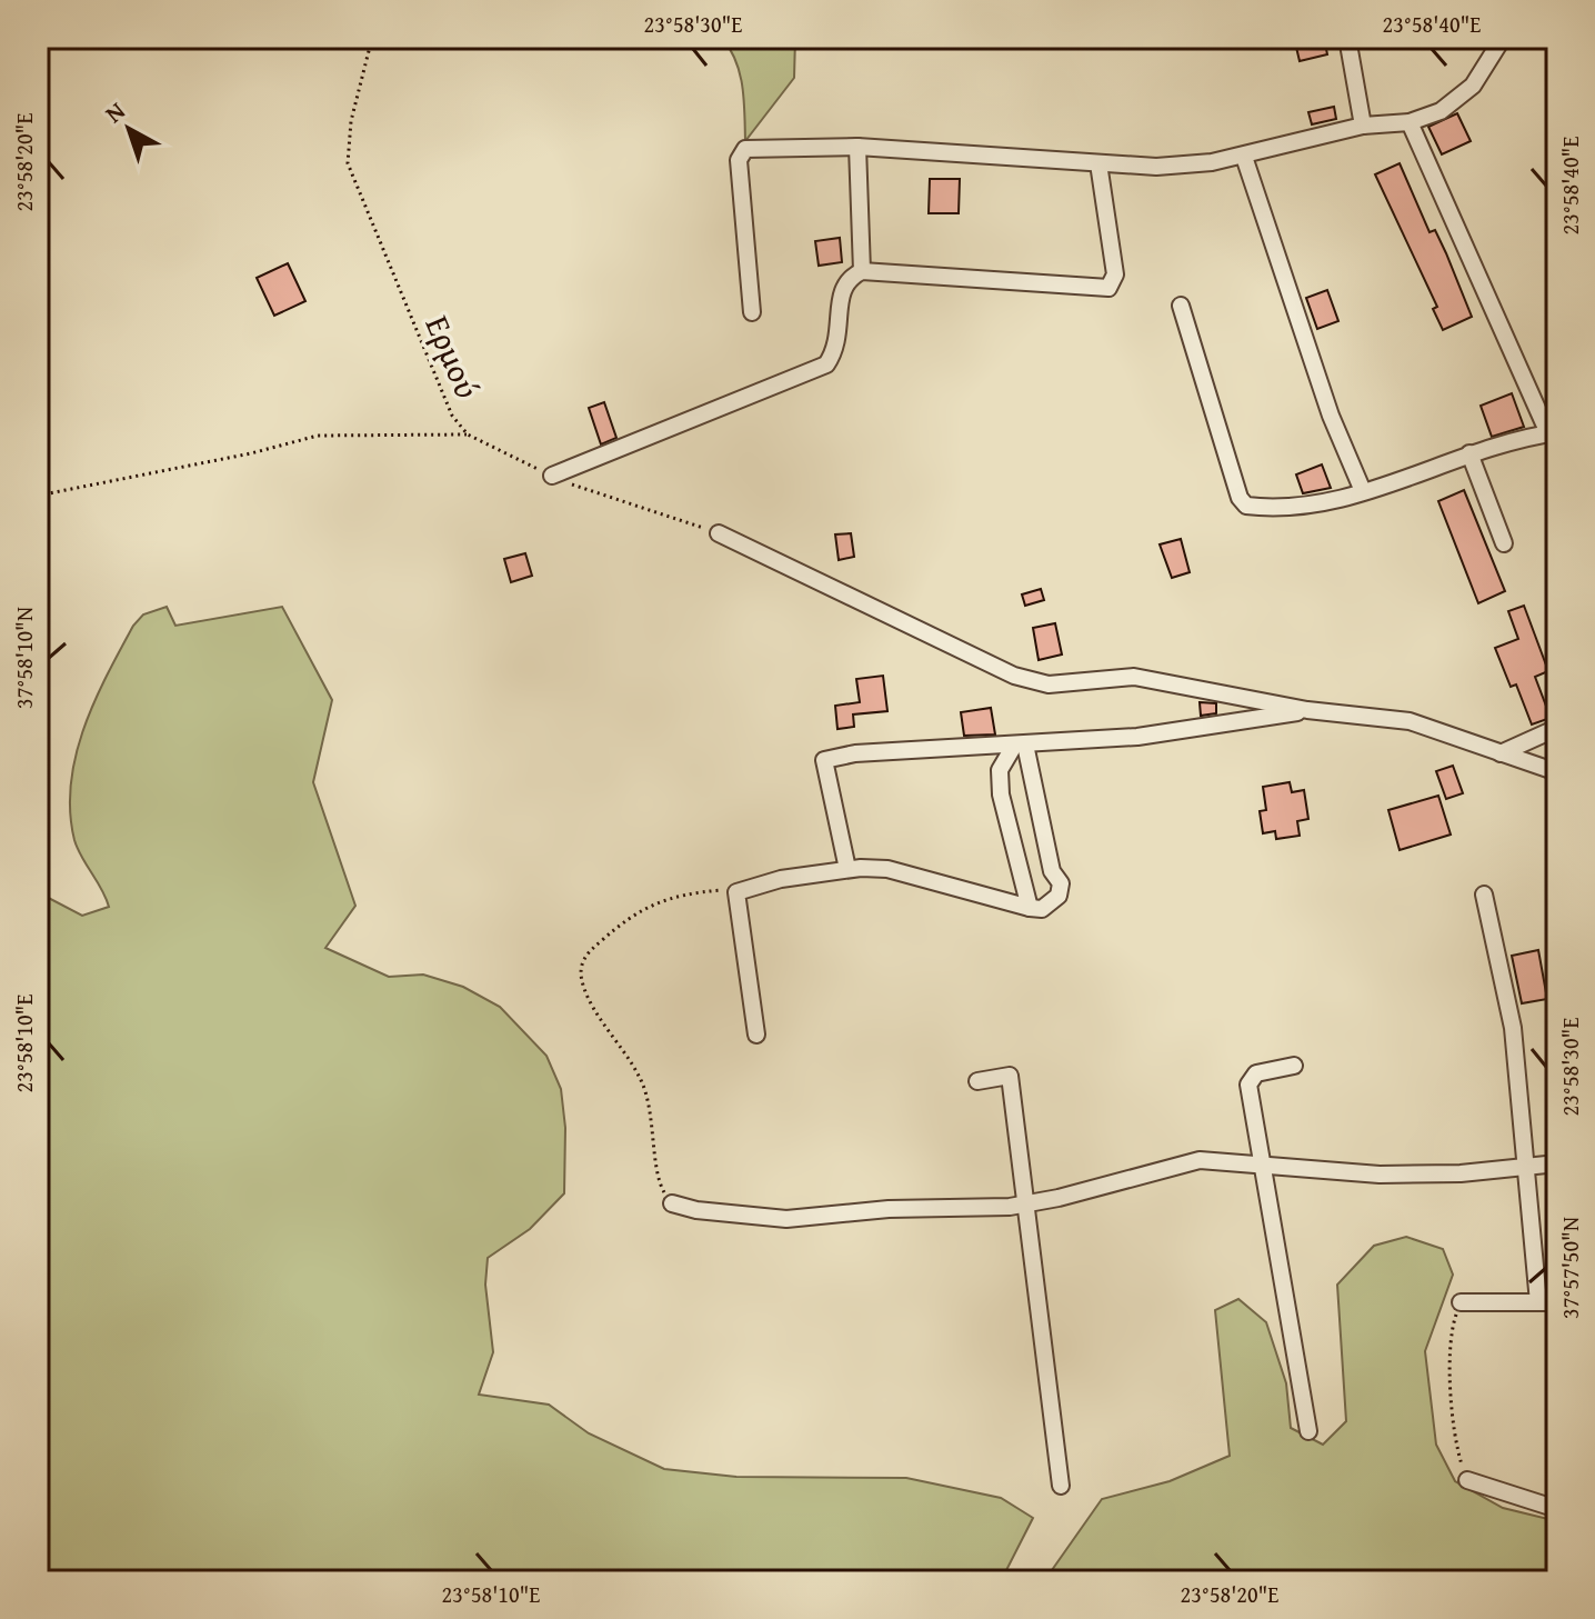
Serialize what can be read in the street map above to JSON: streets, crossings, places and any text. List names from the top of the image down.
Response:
{
  "streets": {
    "path": ["Ερμού"]
  },
  "north": "top left",
  "coordinates": [
    "23°58'30\"E",
    "23°58'40\"E",
    "23°58'20\"E",
    "37°58'10\"N",
    "23°58'10\"E",
    "37°57'50\"N"
  ]
}
